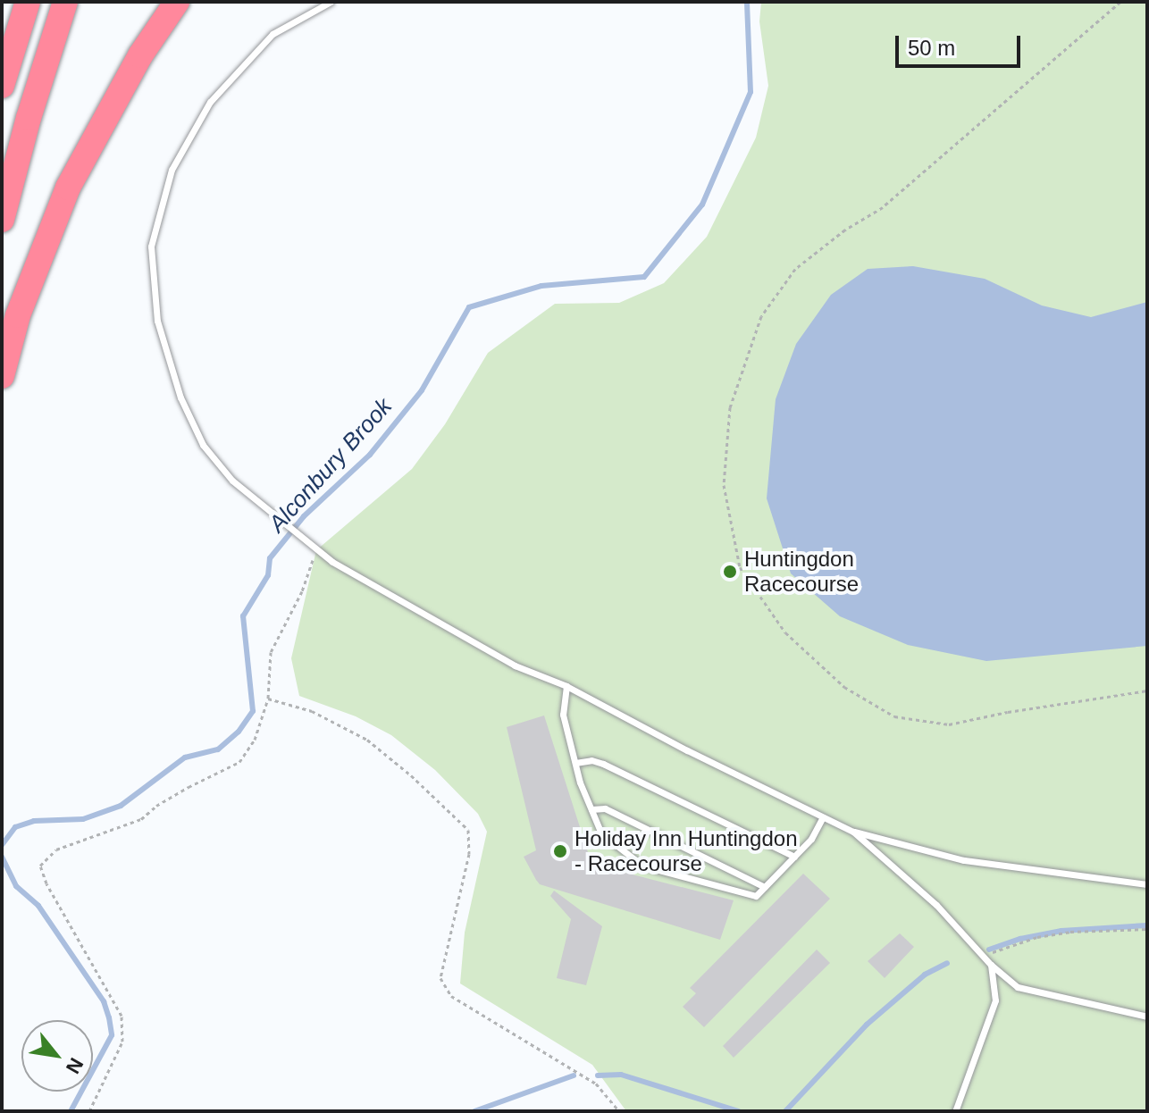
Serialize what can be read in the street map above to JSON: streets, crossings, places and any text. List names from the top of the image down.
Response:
{
  "water": ["Alconbury Brook"],
  "places": ["Huntingdon Racecourse", "Holiday Inn Huntingdon - Racecourse"],
  "scale_bar": "50 m",
  "north": "bottom right"
}
